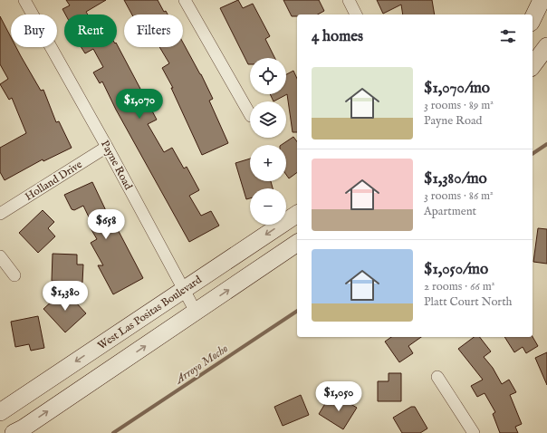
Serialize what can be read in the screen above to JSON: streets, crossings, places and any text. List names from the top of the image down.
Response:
{
  "streets": {
    "main road": ["West Las Positas Boulevard"],
    "street": ["Payne Road", "Holland Drive"]
  },
  "crossings": [
    ["Payne Road", "Holland Drive"],
    ["Payne Road", "West Las Positas Boulevard"]
  ],
  "water": ["Arroyo Mocho"],
  "page": {
    "chip": ["Buy", "Rent", "Filters"],
    "heading": "4 homes",
    "map_buttons": ["+", "−"],
    "list": [
      {
        "name": "$1,070/mo",
        "note": "3 rooms · 89 m² · Payne Road"
      },
      {
        "name": "$1,380/mo",
        "note": "3 rooms · 86 m² · Apartment"
      },
      {
        "name": "$1,050/mo",
        "note": "2 rooms · 66 m² · Platt Court North"
      }
    ],
    "price": [
      "$1,070",
      "$658",
      "$1,380",
      "$1,050"
    ]
  }
}
